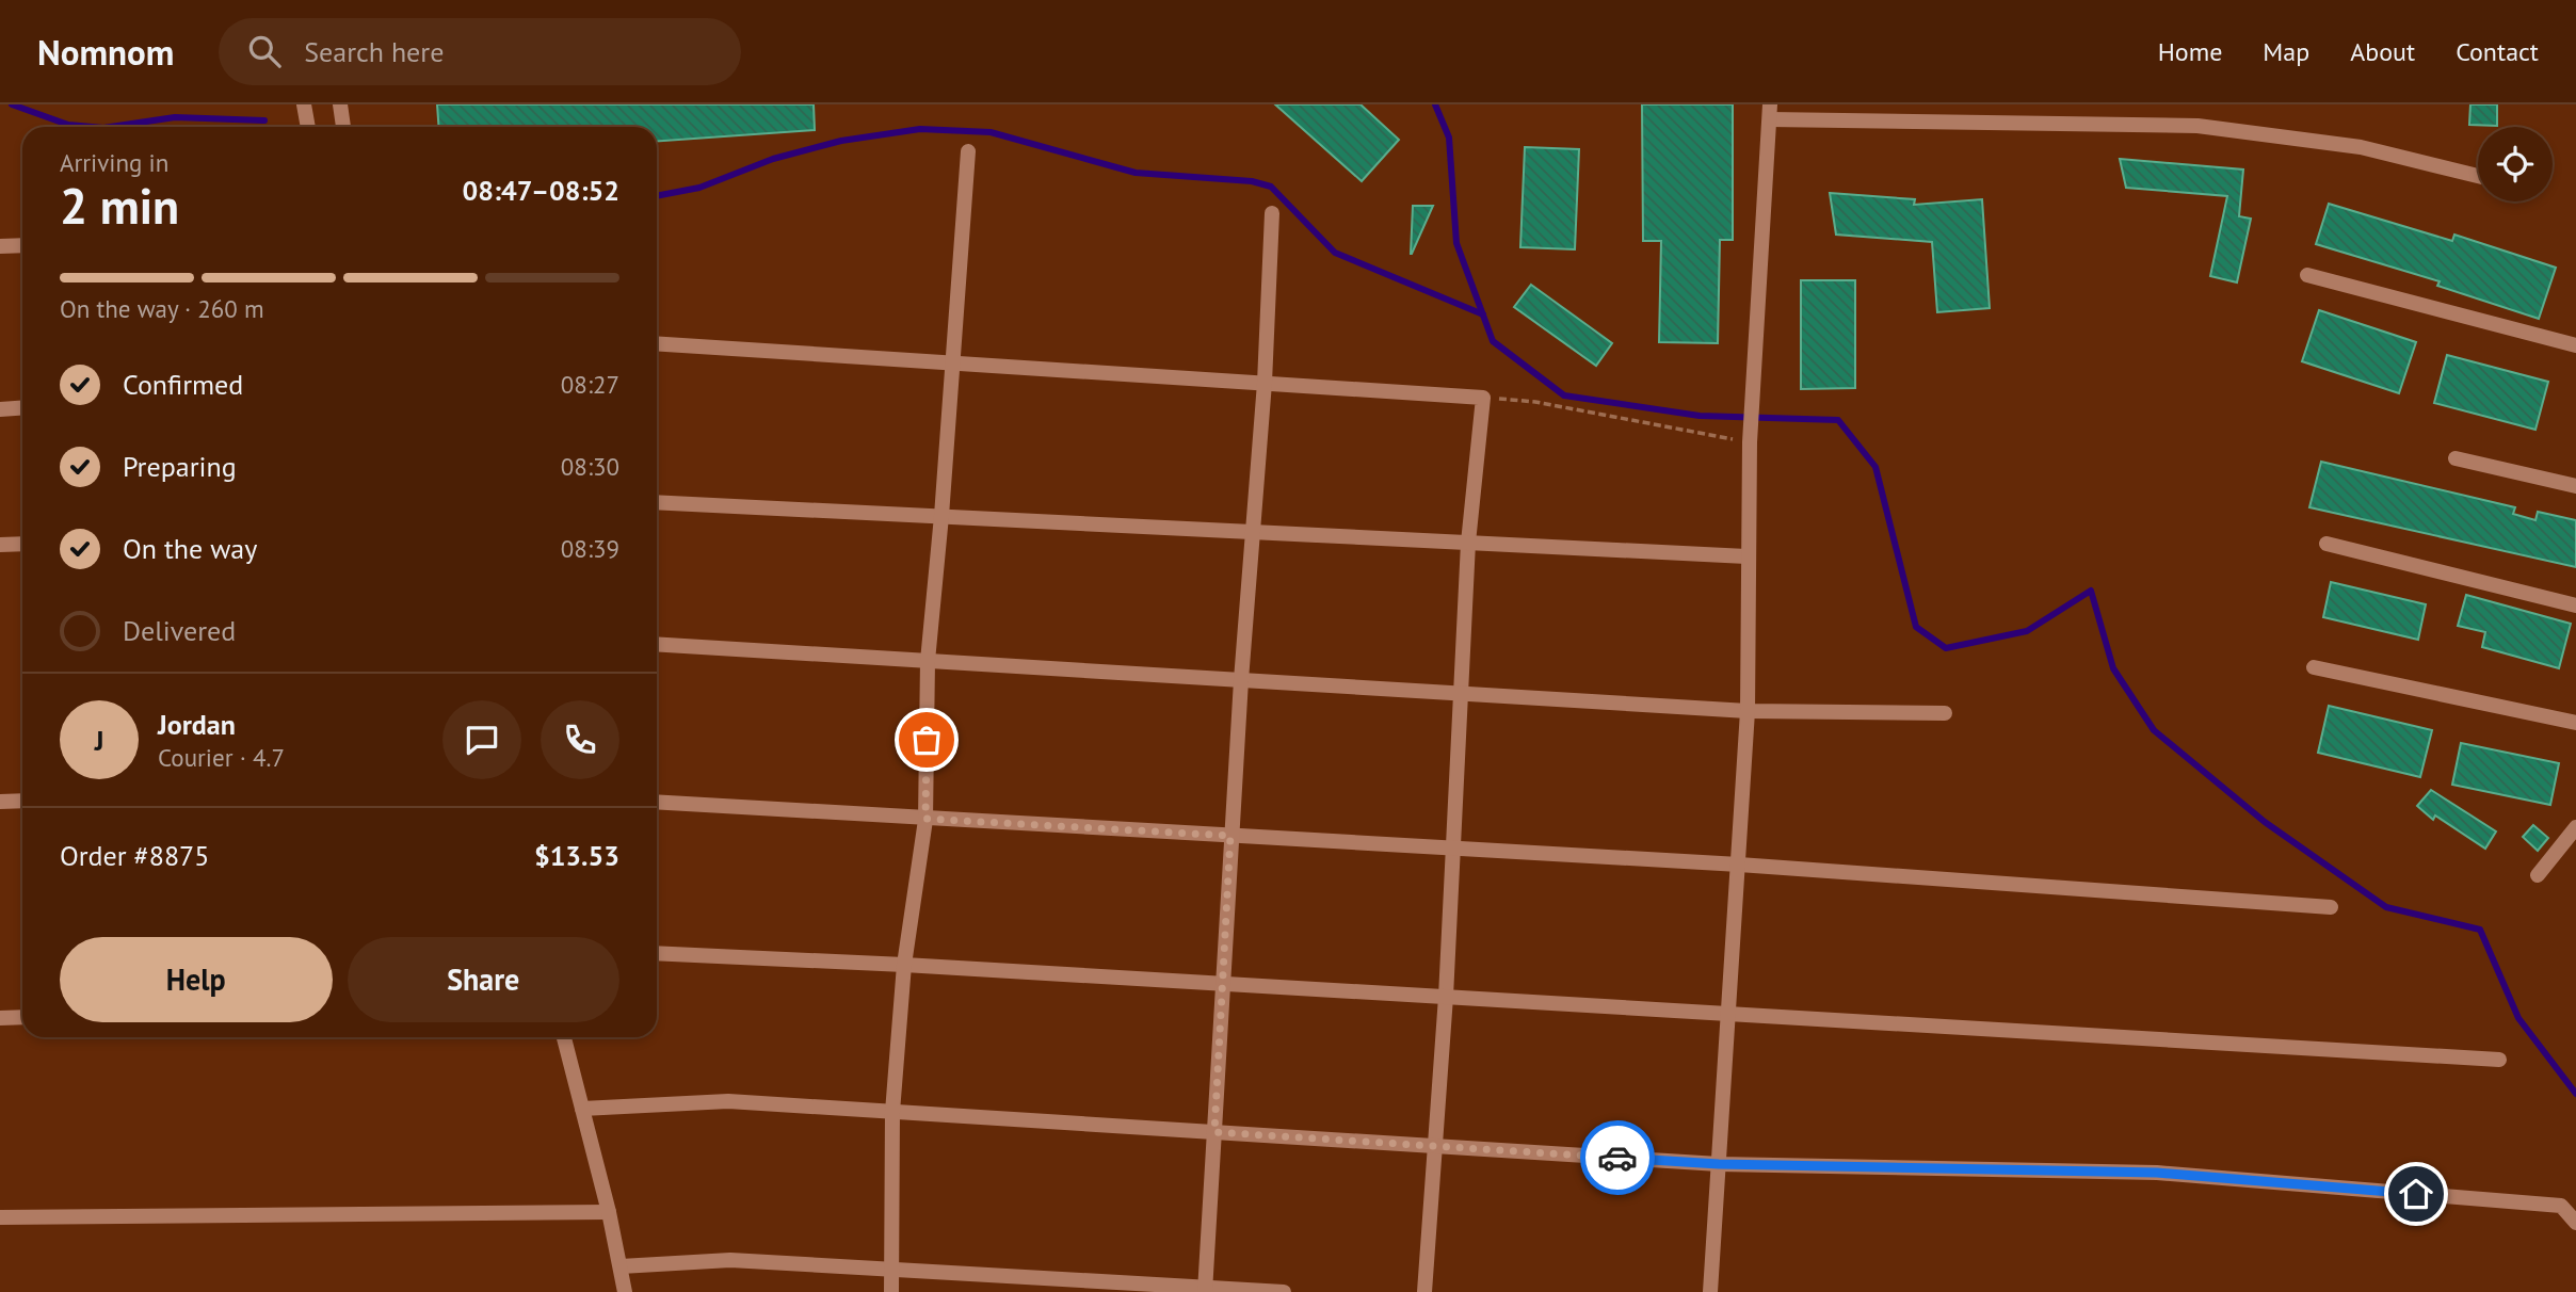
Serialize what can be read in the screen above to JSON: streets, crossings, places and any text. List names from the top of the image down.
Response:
{
  "page": {
    "header": "Nomnom",
    "search": "Search here",
    "nav": [
      "Home",
      "Map",
      "About",
      "Contact"
    ],
    "heading": ["2 min", "Arriving in", "08:47–08:52"],
    "panel": [
      "Jordan",
      "Courier · 4.7",
      "Order #8875",
      "$13.53"
    ],
    "bar": "On the way · 260 m",
    "list": [
      ["Confirmed", "08:27"],
      ["Preparing", "08:30"],
      ["On the way", "08:39"],
      "Delivered"
    ],
    "round": "J",
    "buttons": ["Help", "Share"]
  }
}
